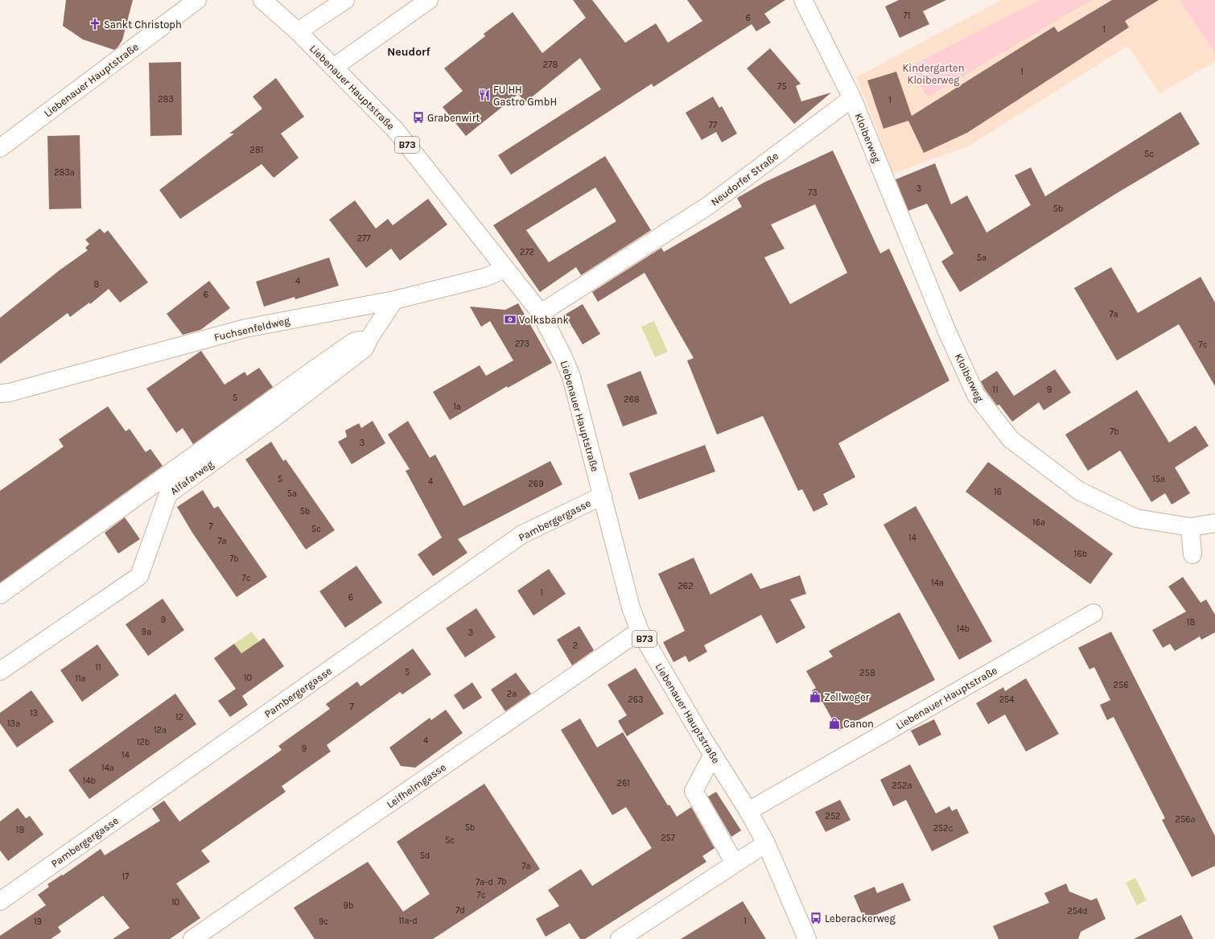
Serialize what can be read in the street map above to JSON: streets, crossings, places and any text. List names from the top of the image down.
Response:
{
  "streets": {
    "street": [
      "Liebenauer Hauptstraße",
      "Kloiberweg",
      "B73",
      "Neudorfer Straße",
      "Fuchsenfeldweg",
      "Alfafarweg",
      "Pambergergasse",
      "Leifhelmgasse"
    ]
  },
  "crossings": [
    ["Liebenauer Hauptstraße", "Neudorfer Straße"],
    ["Liebenauer Hauptstraße", "Fuchsenfeldweg"],
    ["Liebenauer Hauptstraße", "Pambergergasse"],
    ["Liebenauer Hauptstraße", "Leifhelmgasse"],
    ["Kloiberweg", "Neudorfer Straße"],
    ["Fuchsenfeldweg", "Alfafarweg"]
  ],
  "districts": ["Neudorf"],
  "parks": ["Kindergarten Kloiberweg"],
  "places": {
    "church": ["Sankt Christoph"],
    "restaurant": ["FU HH Gastro GmbH"],
    "bus stop": ["Grabenwirt", "Leberackerweg"],
    "bank": ["Volksbank"],
    "shop": ["Zellweger", "Canon"]
  },
  "house_numbers": [
    "71",
    "6",
    "1",
    "278",
    "1",
    "75",
    "283",
    "1",
    "77",
    "281",
    "5c",
    "283a",
    "3",
    "73",
    "5b",
    "277",
    "272",
    "5a",
    "4",
    "8",
    "6",
    "7a",
    "273",
    "7c",
    "11",
    "9",
    "5",
    "268",
    "1a",
    "7b",
    "3",
    "5",
    "15a",
    "4",
    "269",
    "16",
    "5a",
    "5b",
    "16a",
    "7",
    "5c",
    "14",
    "7a",
    "16b",
    "7b",
    "7c",
    "14a",
    "262",
    "1",
    "6",
    "9",
    "18",
    "14b",
    "9a",
    "3",
    "2",
    "11",
    "5",
    "258",
    "10",
    "11a",
    "256",
    "2a",
    "263",
    "254",
    "7",
    "13",
    "12",
    "13a",
    "12a",
    "4",
    "12b",
    "9",
    "14",
    "14a",
    "14b",
    "261",
    "252a",
    "252",
    "256a",
    "5b",
    "252c",
    "18",
    "257",
    "5c",
    "5d",
    "7a",
    "17",
    "7b",
    "7a-d",
    "7c",
    "10",
    "9b",
    "7d",
    "254d",
    "11a-d",
    "1",
    "19",
    "9c"
  ]
}
